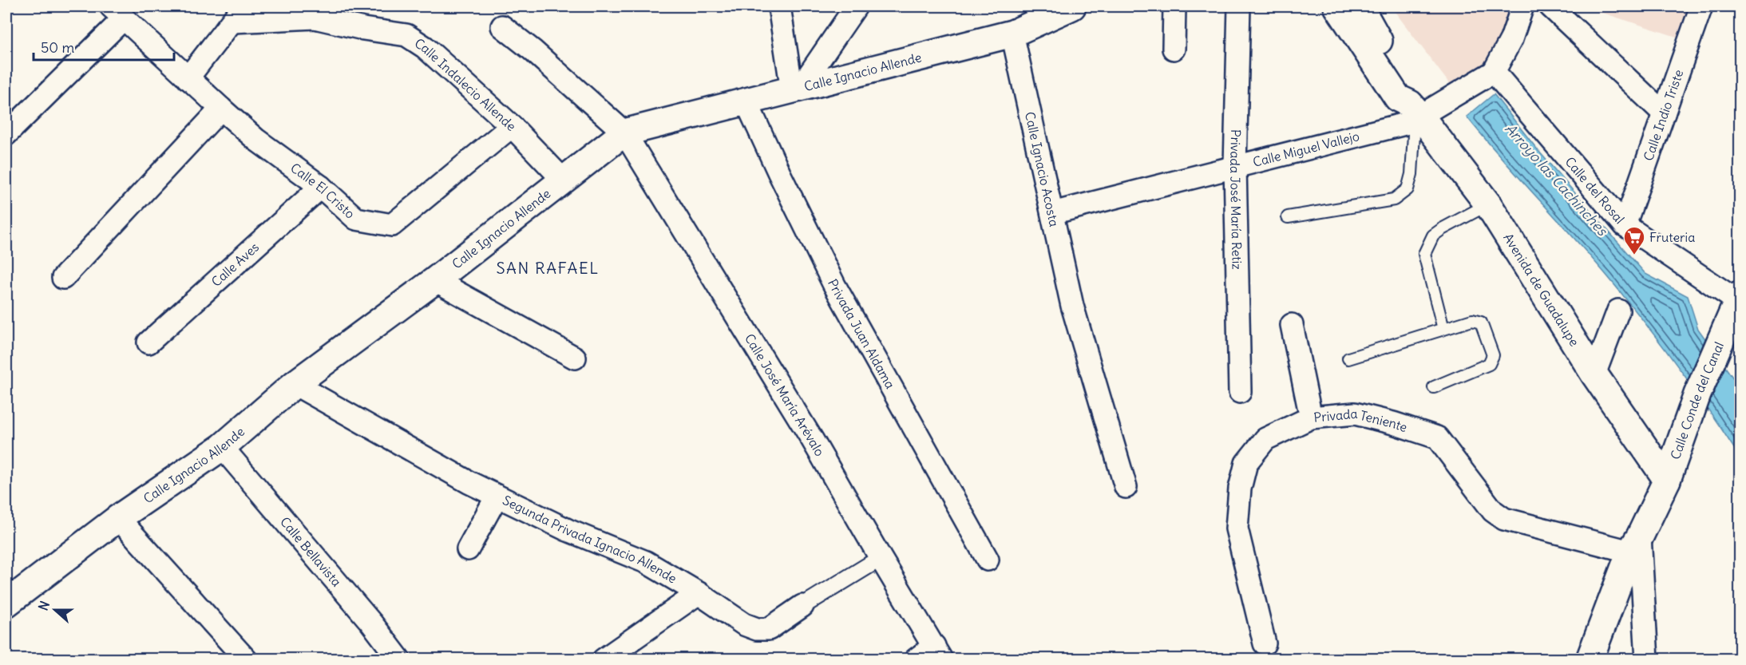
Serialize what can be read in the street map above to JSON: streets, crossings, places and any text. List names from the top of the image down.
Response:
{
  "streets": {
    "street": [
      "Calle Ignacio Allende",
      "Calle Indalecio Allende",
      "Calle Indio Triste",
      "Calle Miguel Vallejo",
      "Calle Ignacio Acosta",
      "Calle El Cristo",
      "Calle del Rosal",
      "Privada José María Retiz",
      "Calle Aves",
      "Avenida de Guadalupe",
      "Privada Juan Aldama",
      "Calle José María Arévalo",
      "Calle Conde del Canal",
      "Privada Teniente",
      "Segunda Privada Ignacio Allende",
      "Calle Bellavista"
    ]
  },
  "crossings": [
    ["Calle Ignacio Allende", "Calle Indalecio Allende"],
    ["Calle Ignacio Allende", "Calle Ignacio Acosta"],
    ["Calle Ignacio Allende", "Privada Juan Aldama"],
    ["Calle Ignacio Allende", "Calle José María Arévalo"],
    ["Calle Ignacio Allende", "Segunda Privada Ignacio Allende"],
    ["Calle Ignacio Allende", "Calle Bellavista"],
    ["Calle Indalecio Allende", "Calle El Cristo"],
    ["Calle Indio Triste", "Calle del Rosal"],
    ["Calle Miguel Vallejo", "Calle Ignacio Acosta"],
    ["Calle Miguel Vallejo", "Calle del Rosal"],
    ["Calle Miguel Vallejo", "Privada José María Retiz"],
    ["Calle Miguel Vallejo", "Avenida de Guadalupe"],
    ["Calle El Cristo", "Calle Aves"],
    ["Calle del Rosal", "Calle Conde del Canal"],
    ["Avenida de Guadalupe", "Calle Conde del Canal"],
    ["Calle José María Arévalo", "Segunda Privada Ignacio Allende"],
    ["Calle Conde del Canal", "Privada Teniente"]
  ],
  "districts": ["SAN RAFAEL"],
  "water": ["Arroyo las Cachinches"],
  "places": {
    "supermarket": ["Fruteria"]
  },
  "scale_bar": "50 m",
  "north": "left"
}
